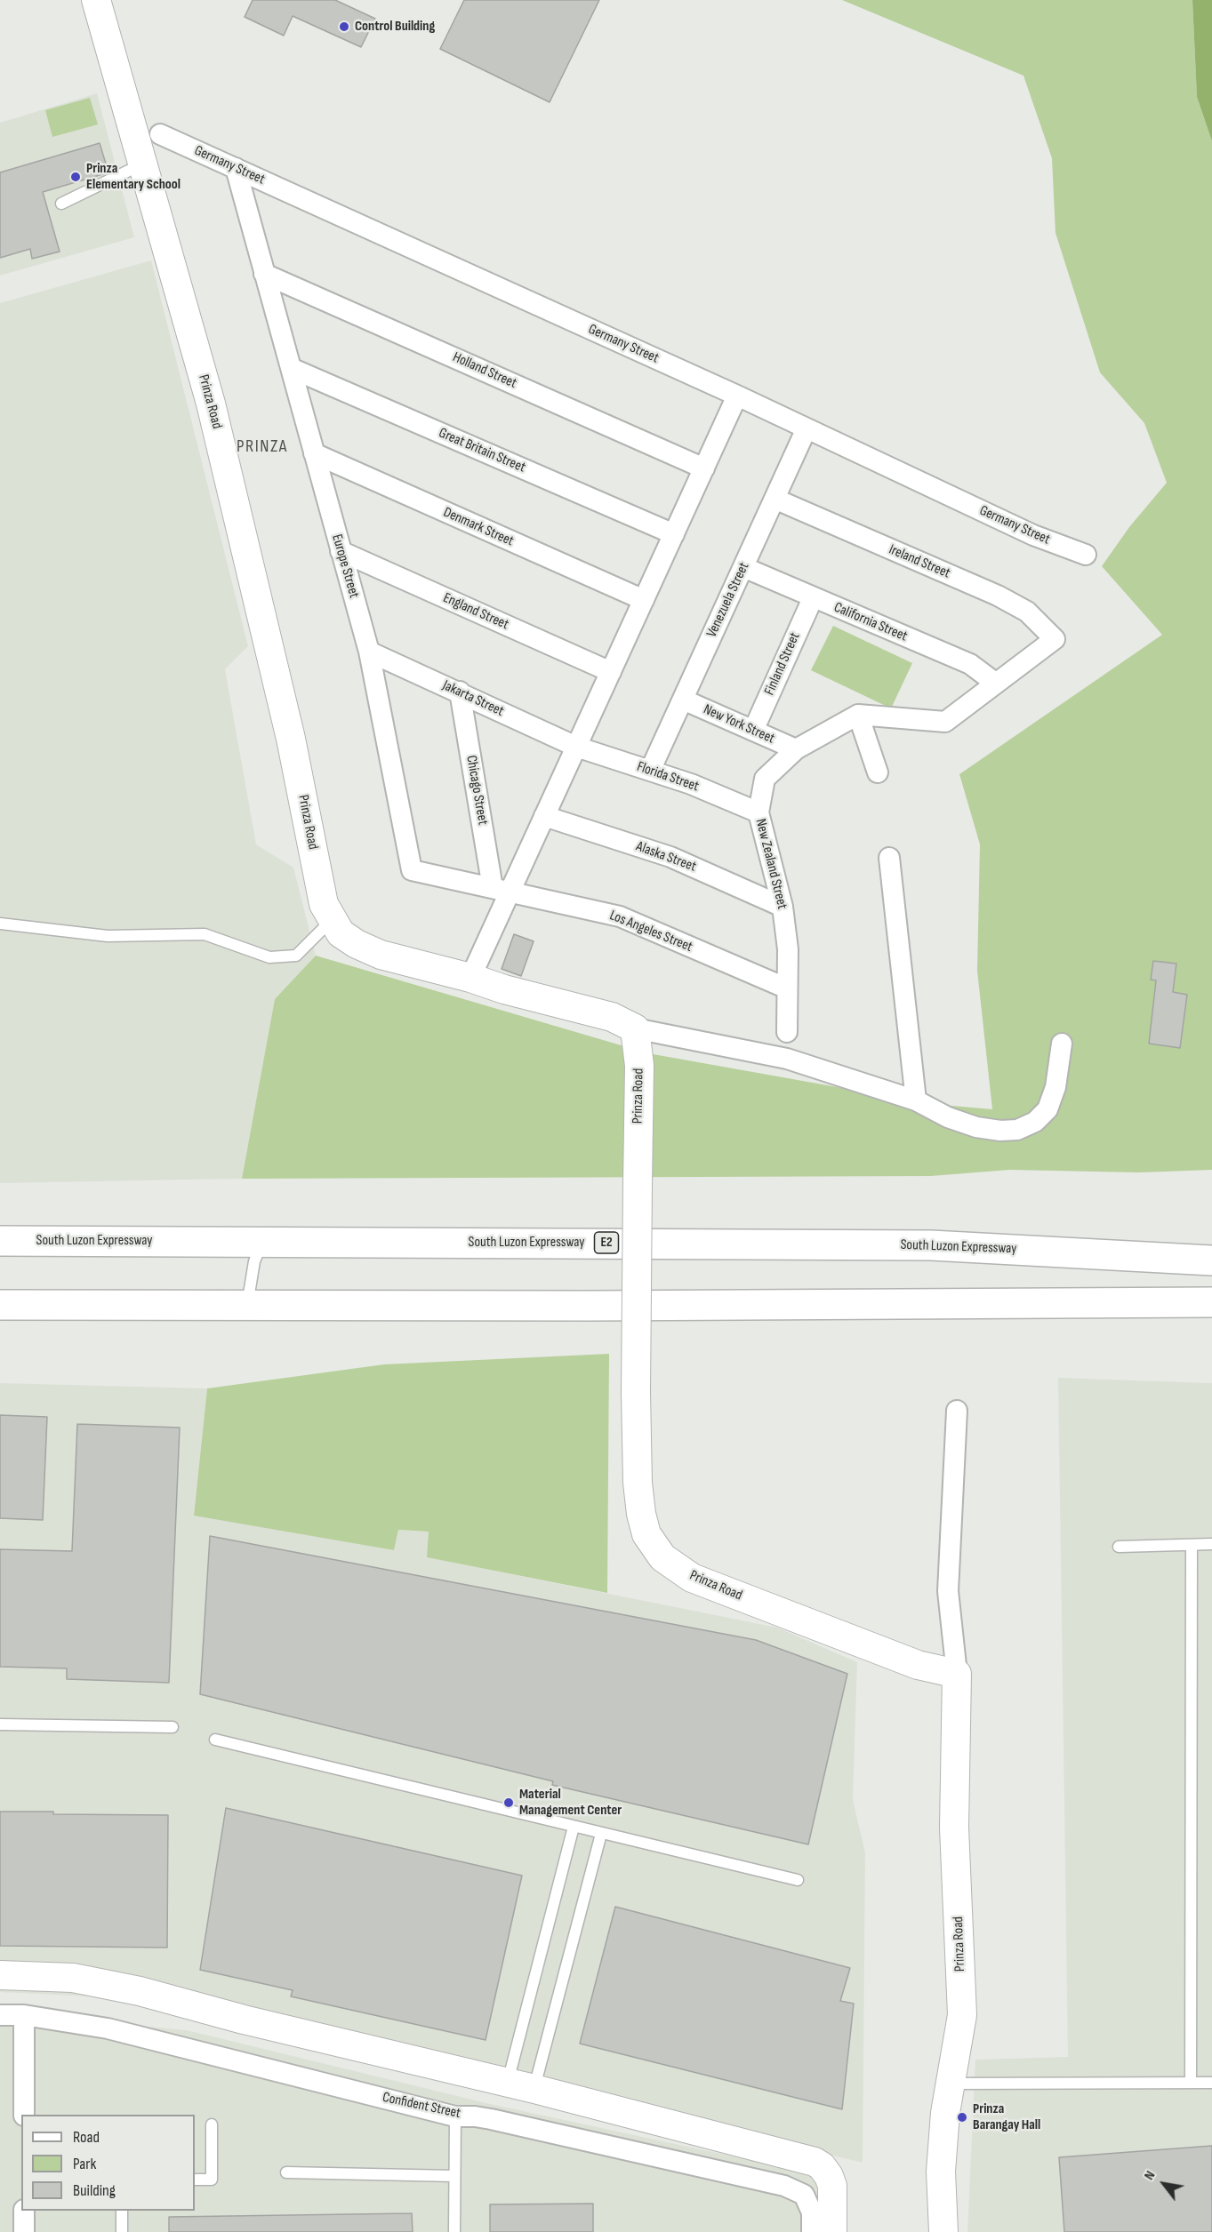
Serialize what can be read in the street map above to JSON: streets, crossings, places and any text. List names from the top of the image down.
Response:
{
  "streets": {
    "highway": ["South Luzon Expressway", "E2"],
    "main road": ["Prinza Road"],
    "street": [
      "Germany Street",
      "Holland Street",
      "Great Britain Street",
      "Denmark Street",
      "Ireland Street",
      "Europe Street",
      "Venezuela Street",
      "England Street",
      "California Street",
      "Finland Street",
      "Jakarta Street",
      "New York Street",
      "Florida Street",
      "Chicago Street",
      "Alaska Street",
      "New Zealand Street",
      "Los Angeles Street",
      "Confident Street"
    ]
  },
  "crossings": [
    ["Germany Street", "Europe Street"],
    ["Germany Street", "Venezuela Street"],
    ["Holland Street", "Europe Street"],
    ["Great Britain Street", "Europe Street"],
    ["Denmark Street", "Europe Street"],
    ["Ireland Street", "Venezuela Street"],
    ["Ireland Street", "California Street"],
    ["Europe Street", "England Street"],
    ["Europe Street", "Jakarta Street"],
    ["Europe Street", "Chicago Street"],
    ["Europe Street", "Los Angeles Street"],
    ["Venezuela Street", "California Street"],
    ["Venezuela Street", "New York Street"],
    ["Venezuela Street", "Florida Street"],
    ["California Street", "Finland Street"],
    ["Finland Street", "New York Street"],
    ["Jakarta Street", "Florida Street"],
    ["Jakarta Street", "Chicago Street"],
    ["New York Street", "New Zealand Street"],
    ["Florida Street", "New Zealand Street"],
    ["Chicago Street", "Los Angeles Street"],
    ["Alaska Street", "New Zealand Street"],
    ["New Zealand Street", "Los Angeles Street"]
  ],
  "districts": ["PRINZA"],
  "places": [
    "Control Building",
    "Prinza Elementary School",
    "Material Management Center",
    "Prinza Barangay Hall"
  ],
  "legend": ["Road", "Park", "Building"],
  "north": "top left"
}
